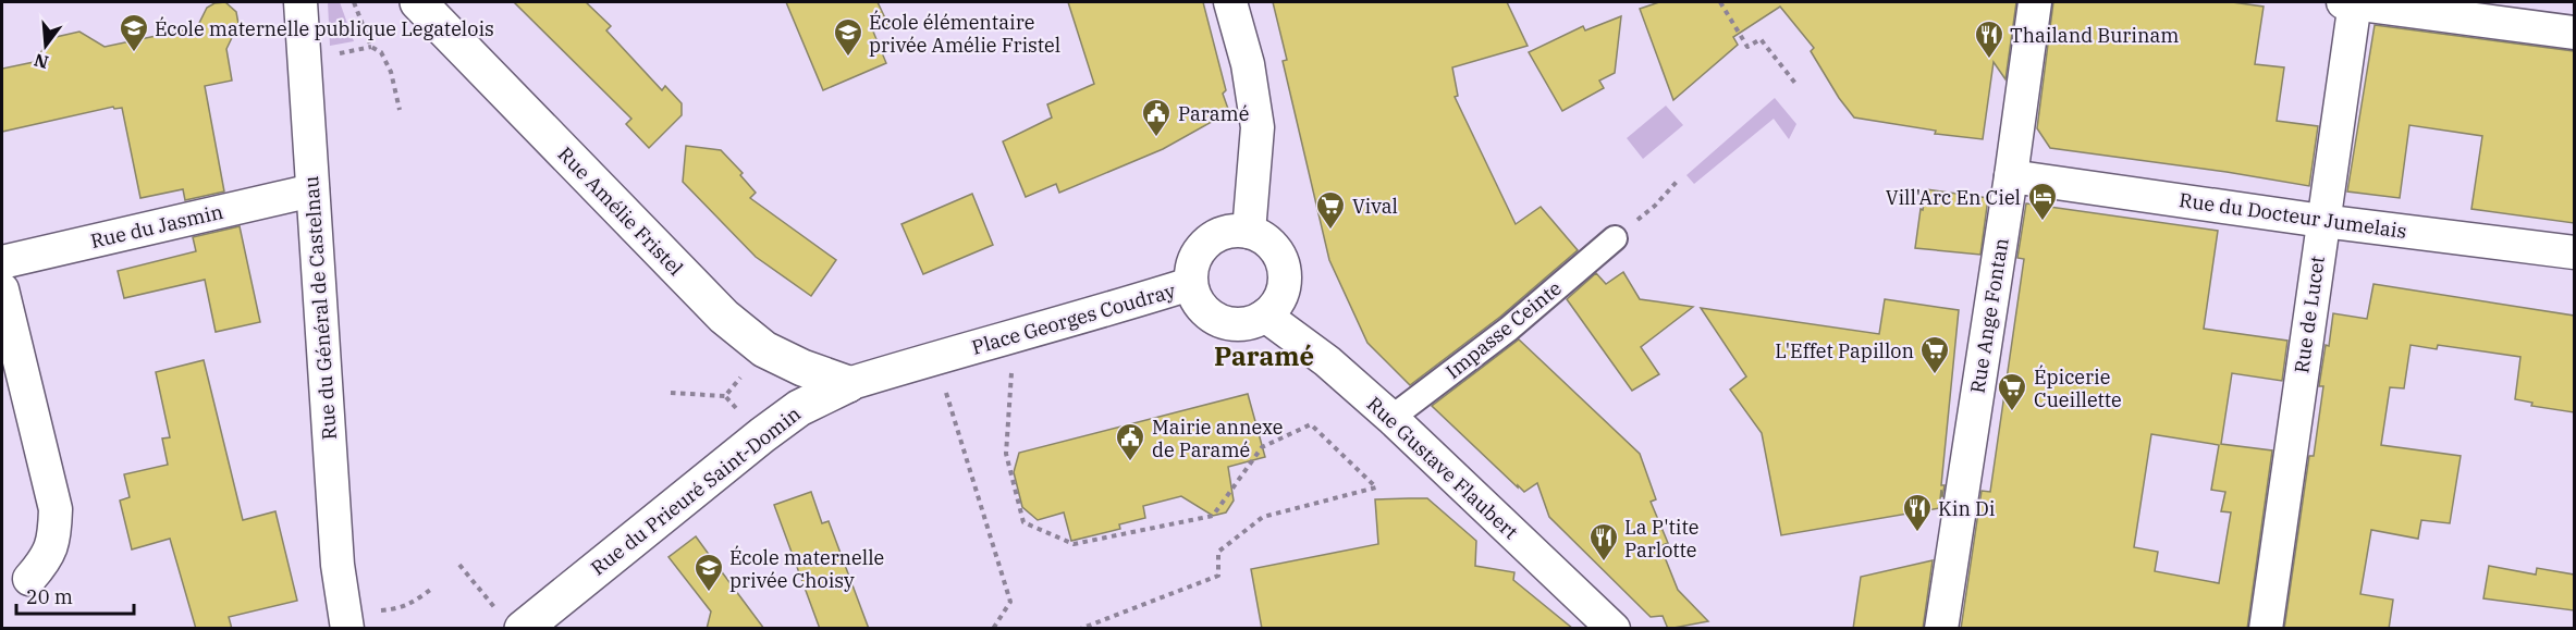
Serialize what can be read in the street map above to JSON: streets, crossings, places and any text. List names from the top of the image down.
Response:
{
  "streets": {
    "main road": ["Rue Amélie Fristel", "Rue du Prieuré Saint-Domin"],
    "street": [
      "Rue du Docteur Jumelais",
      "Rue du Jasmin",
      "Rue du Général de Castelnau",
      "Rue de Lucet",
      "Rue Ange Fontan",
      "Place Georges Coudray",
      "Impasse Ceinte",
      "Rue Gustave Flaubert"
    ]
  },
  "crossings": [
    ["Rue Amélie Fristel", "Rue du Prieuré Saint-Domin"],
    ["Rue du Docteur Jumelais", "Rue de Lucet"],
    ["Rue du Docteur Jumelais", "Rue Ange Fontan"],
    ["Rue du Jasmin", "Rue du Général de Castelnau"],
    ["Place Georges Coudray", "Rue Gustave Flaubert"],
    ["Place Georges Coudray", "Rue du Prieuré Saint-Domin"],
    ["Impasse Ceinte", "Rue Gustave Flaubert"]
  ],
  "districts": ["Paramé"],
  "places": {
    "school or university": ["École maternelle publique Legatelois", "École élémentaire privée Amélie Fristel", "École maternelle privée Choisy"],
    "restaurant": ["Thailand Burinam", "Kin Di", "La P'tite Parlotte"],
    "public building": ["Paramé", "Mairie annexe de Paramé"],
    "hotel": ["Vill'Arc En Ciel"],
    "supermarket": ["Vival", "L'Effet Papillon", "Épicerie Cueillette"]
  },
  "scale_bar": "20 m",
  "north": "bottom"
}
